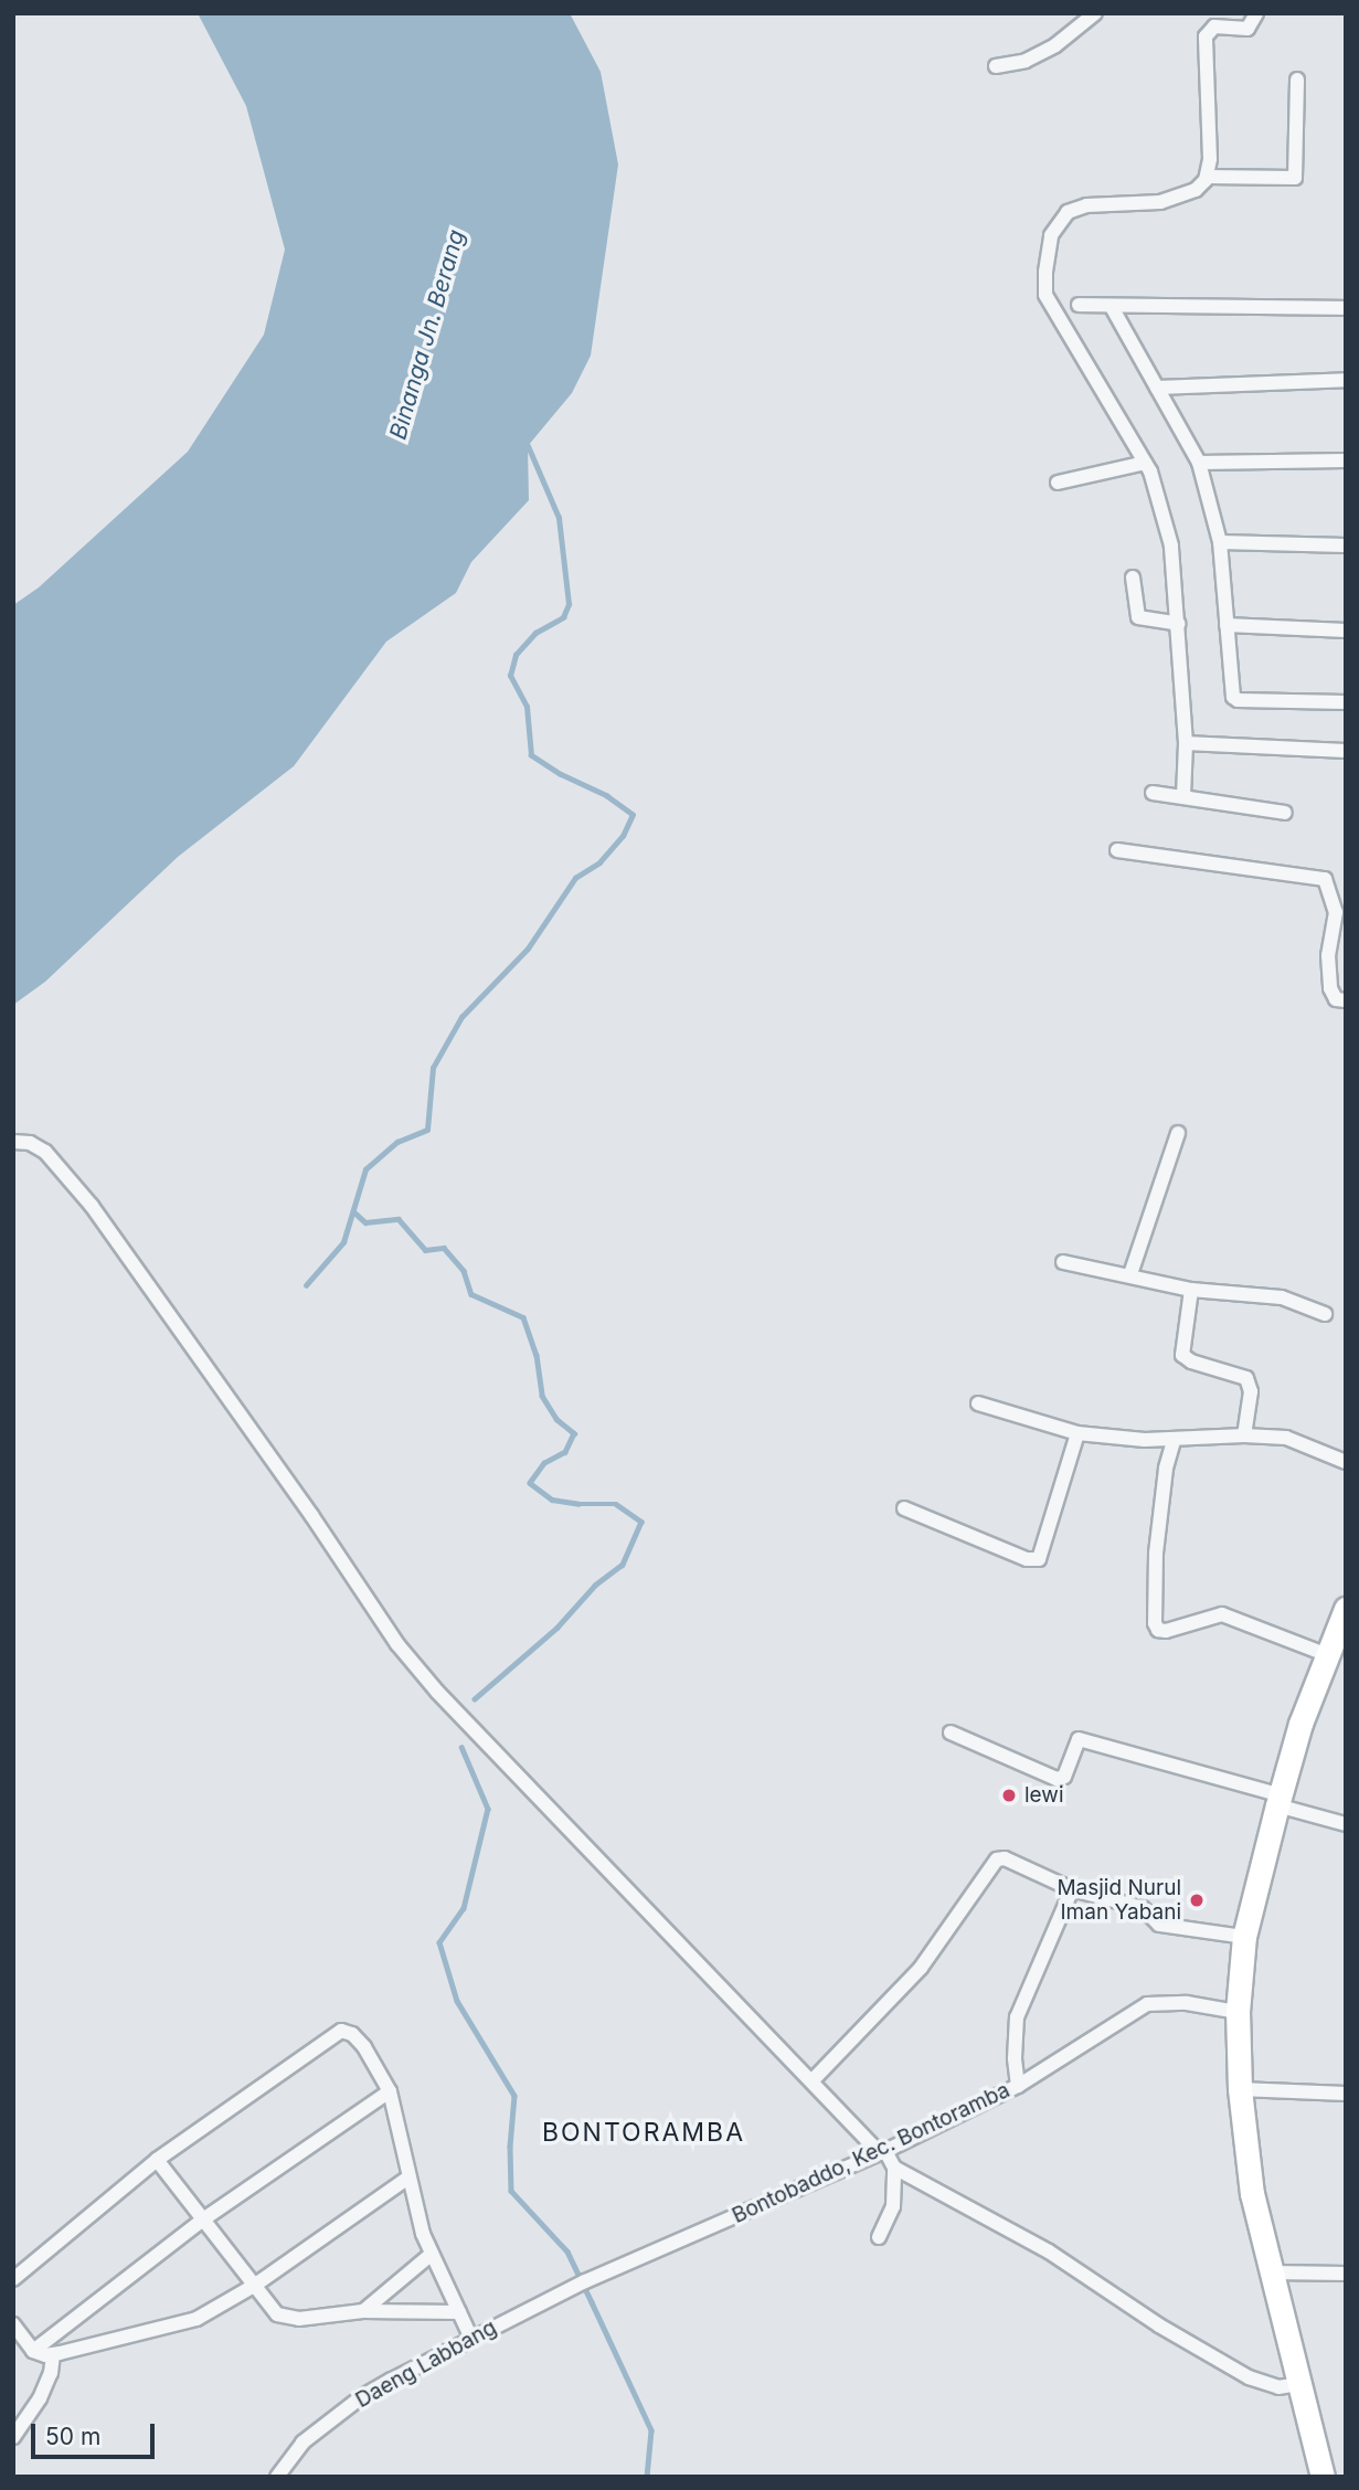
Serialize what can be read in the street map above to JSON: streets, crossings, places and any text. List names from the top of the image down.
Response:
{
  "streets": {
    "street": ["Bontobaddo, Kec. Bontoramba", "Daeng Labbang"]
  },
  "crossings": [
    ["Bontobaddo, Kec. Bontoramba", "Daeng Labbang"]
  ],
  "districts": ["BONTORAMBA"],
  "water": ["Binanga Jn. Berang"],
  "places": ["lewi", "Masjid Nurul Iman Yabani"],
  "scale_bar": "50 m"
}
